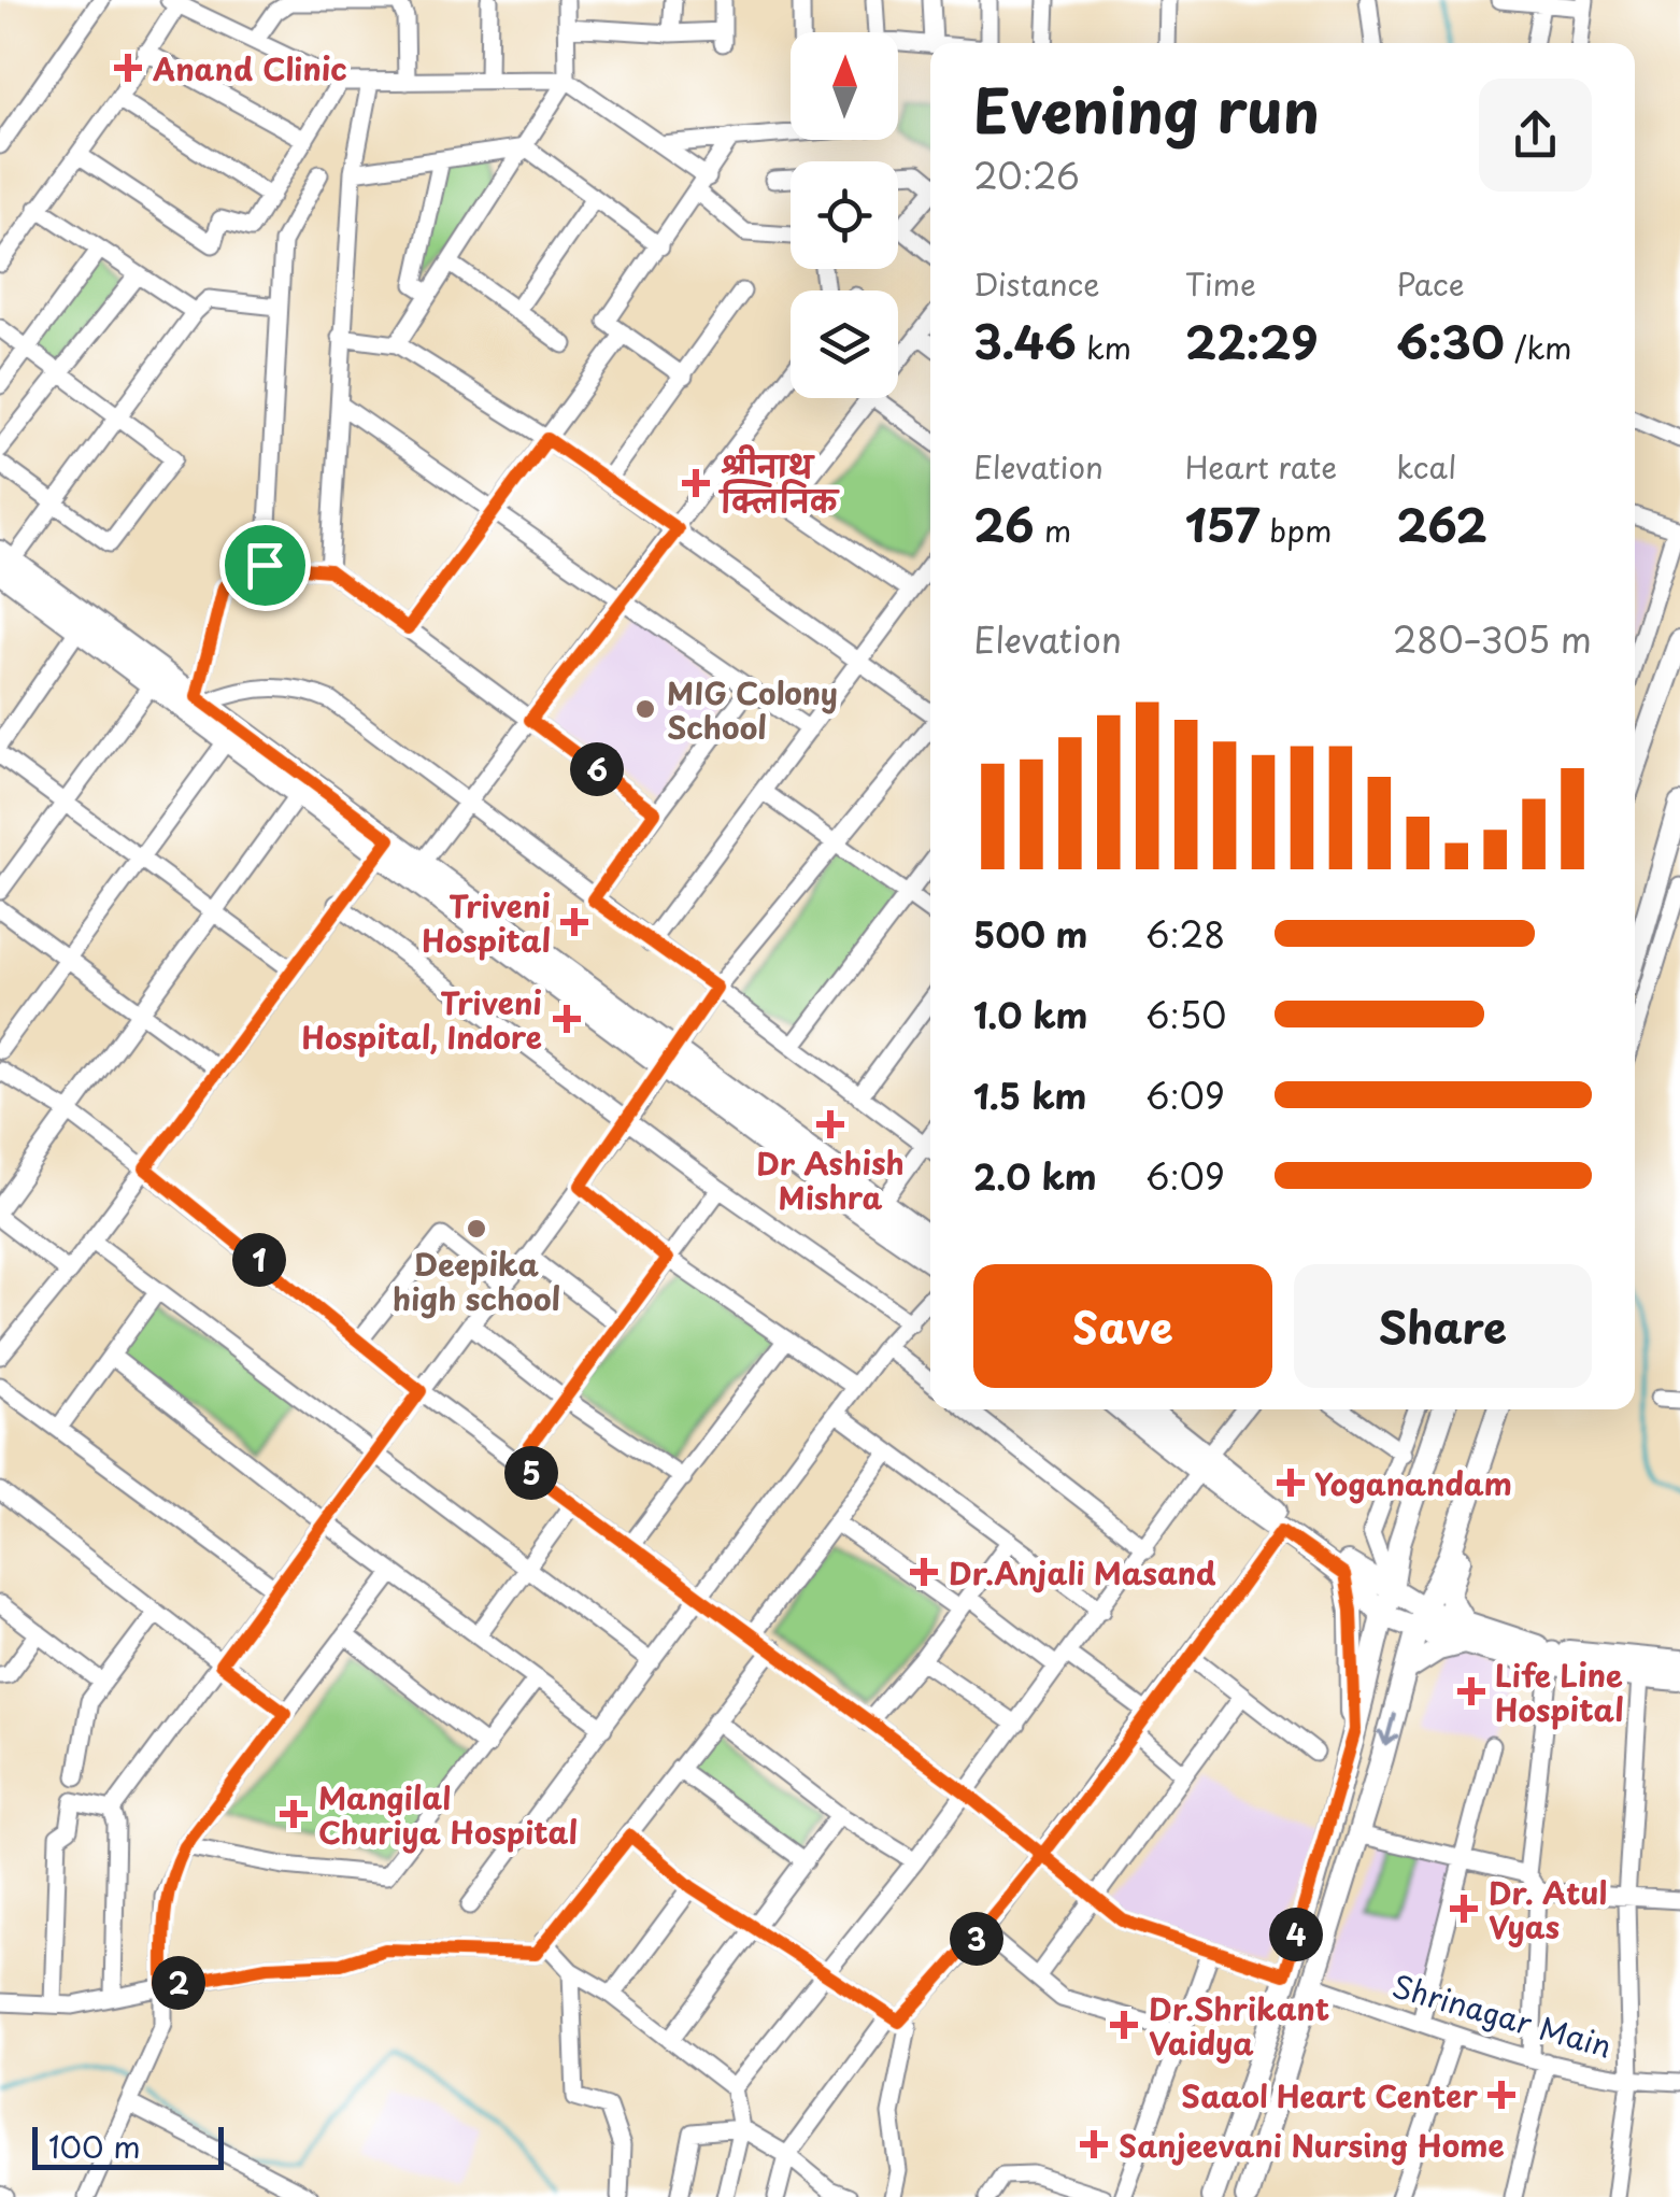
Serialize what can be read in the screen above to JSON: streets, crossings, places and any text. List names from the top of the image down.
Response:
{
  "streets": {
    "street": ["Shrinagar Main"]
  },
  "places": {
    "health": [
      "Anand Clinic",
      "श्रीनाथ क्लिनिक",
      "Triveni Hospital",
      "Triveni Hospital, Indore",
      "Dr Ashish Mishra",
      "Yoganandam",
      "Dr.Anjali Masand",
      "Life Line Hospital",
      "Mangilal Churiya Hospital",
      "Dr. Atul Vyas",
      "Dr.Shrikant Vaidya",
      "Saaol Heart Center",
      "Sanjeevani Nursing Home"
    ],
    "other": ["MIG Colony School", "Deepika high school"]
  },
  "scale_bar": "100 m",
  "north": "top",
  "page": {
    "heading": ["Evening run", "20:26"],
    "stats": [
      ["Distance", "3.46 km"],
      ["Time", "22:29"],
      ["Pace", "6:30 /km"],
      ["Elevation", "26 m"],
      ["Heart rate", "157 bpm"],
      ["kcal", "262"]
    ],
    "chart": ["Elevation", "280–305 m"],
    "pins": [
      "6",
      "1",
      "5",
      "4",
      "3",
      "2"
    ],
    "list": [
      {
        "name": "500 m",
        "note": "6:28"
      },
      {
        "name": "1.0 km",
        "note": "6:50"
      },
      {
        "name": "1.5 km",
        "note": "6:09"
      },
      {
        "name": "2.0 km",
        "note": "6:09"
      }
    ],
    "buttons": ["Save", "Share"],
    "scale": "100 m"
  }
}
